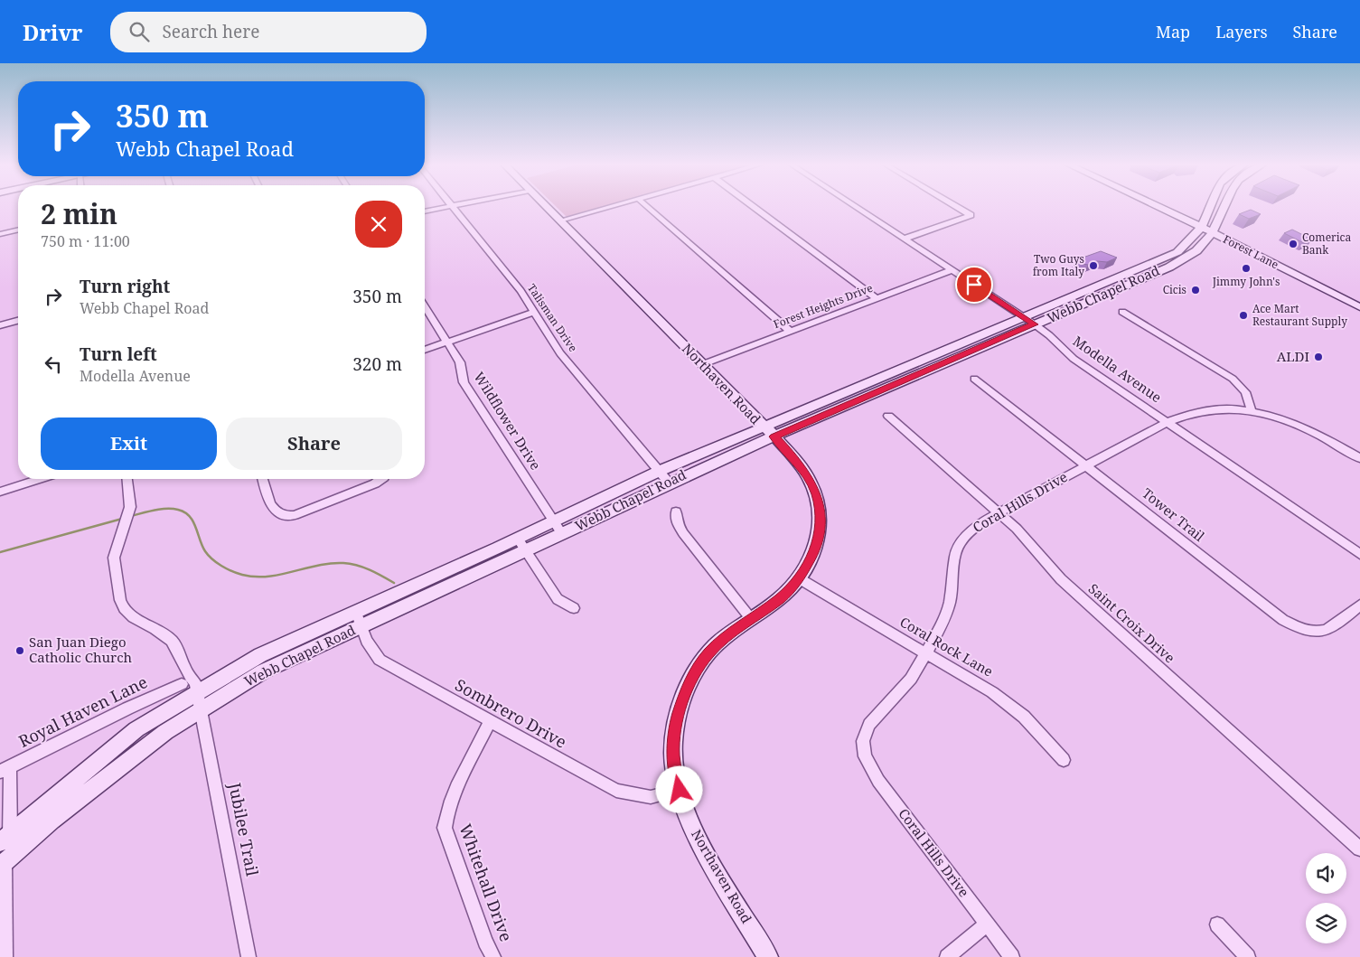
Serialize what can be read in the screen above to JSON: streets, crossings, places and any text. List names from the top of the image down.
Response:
{
  "streets": {
    "main road": ["Forest Lane", "Webb Chapel Road", "Northaven Road"],
    "street": [
      "Forest Heights Drive",
      "Talisman Drive",
      "Modella Avenue",
      "Wildflower Drive",
      "Coral Hills Drive",
      "Tower Trail",
      "Saint Croix Drive",
      "Coral Rock Lane",
      "Royal Haven Lane",
      "Sombrero Drive",
      "Jubilee Trail",
      "Whitehall Drive"
    ]
  },
  "crossings": [
    ["Forest Lane", "Webb Chapel Road"],
    ["Webb Chapel Road", "Talisman Drive"],
    ["Webb Chapel Road", "Modella Avenue"],
    ["Webb Chapel Road", "Northaven Road"],
    ["Webb Chapel Road", "Wildflower Drive"],
    ["Webb Chapel Road", "Royal Haven Lane"],
    ["Webb Chapel Road", "Sombrero Drive"],
    ["Webb Chapel Road", "Jubilee Trail"],
    ["Forest Heights Drive", "Modella Avenue"],
    ["Forest Heights Drive", "Northaven Road"],
    ["Modella Avenue", "Coral Hills Drive"],
    ["Northaven Road", "Coral Rock Lane"],
    ["Northaven Road", "Sombrero Drive"],
    ["Coral Hills Drive", "Tower Trail"],
    ["Coral Hills Drive", "Saint Croix Drive"],
    ["Coral Hills Drive", "Coral Rock Lane"],
    ["Royal Haven Lane", "Jubilee Trail"],
    ["Sombrero Drive", "Whitehall Drive"]
  ],
  "places": [
    "Comerica Bank",
    "Two Guys from Italy",
    "Jimmy John's",
    "Cicis",
    "Ace Mart Restaurant Supply",
    "ALDI",
    "San Juan Diego Catholic Church"
  ],
  "page": {
    "header": "Drivr",
    "search": "Search here",
    "nav": ["Map", "Layers", "Share"],
    "turn": ["350 m", "Webb Chapel Road"],
    "heading": ["2 min", "750 m · 11:00"],
    "list": [
      {
        "name": "Turn right",
        "note": "Webb Chapel Road",
        "value": "350 m"
      },
      {
        "name": "Turn left",
        "note": "Modella Avenue",
        "value": "320 m"
      }
    ],
    "buttons": ["Exit", "Share"]
  }
}
